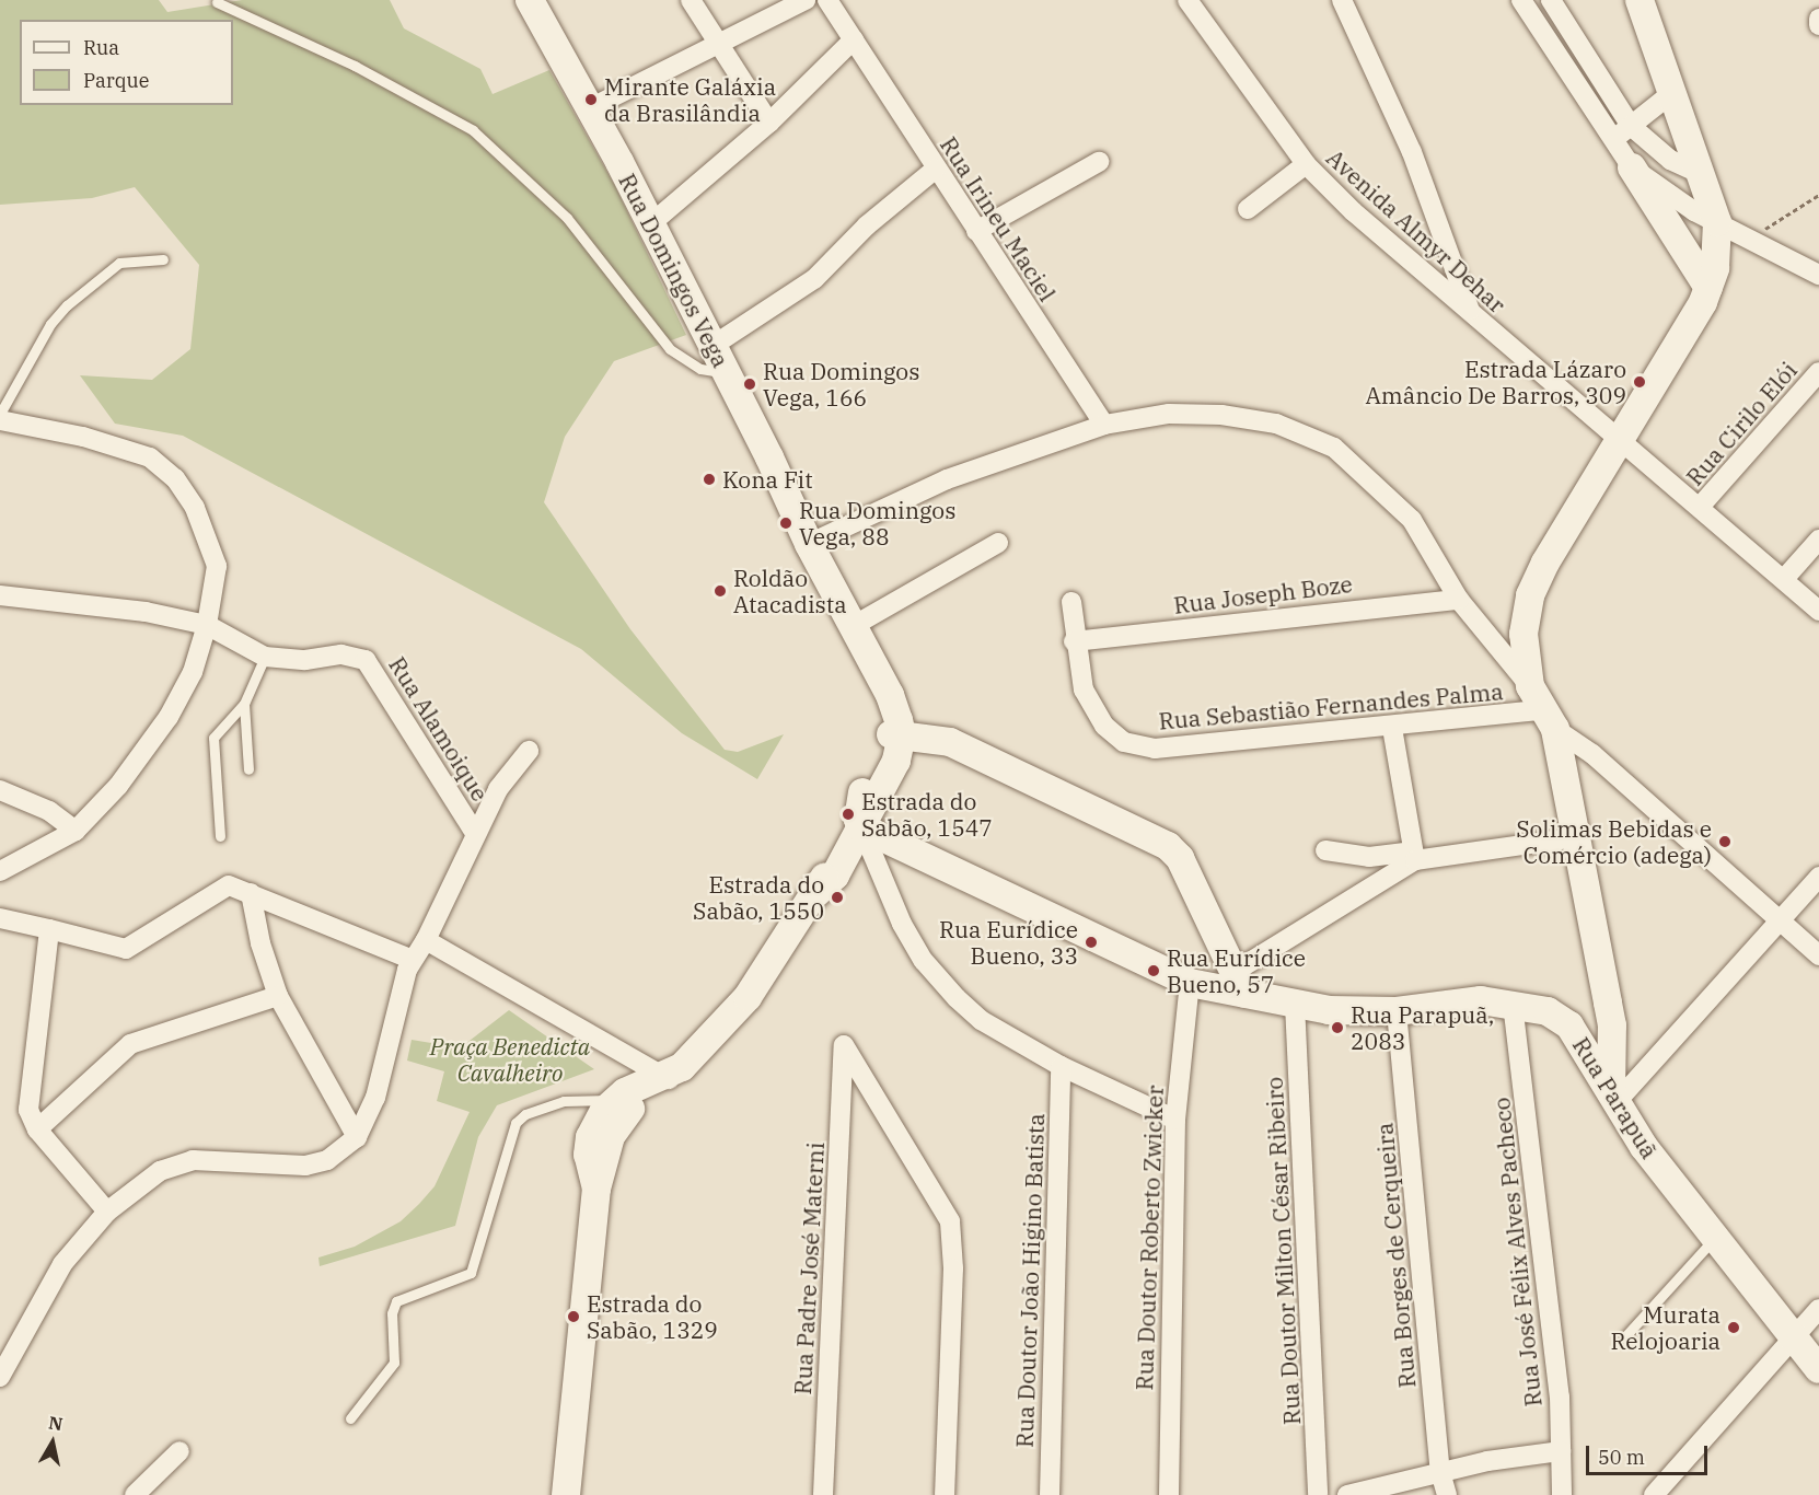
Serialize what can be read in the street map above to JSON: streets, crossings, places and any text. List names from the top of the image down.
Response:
{
  "streets": {
    "street": [
      "Rua Irineu Maciel",
      "Avenida Almyr Dehar",
      "Rua Domingos Vega",
      "Rua Cirilo Elói",
      "Rua Joseph Boze",
      "Rua Sebastião Fernandes Palma",
      "Rua Alamoique",
      "Rua Parapuã",
      "Rua Doutor Roberto Zwicker",
      "Rua Doutor Milton César Ribeiro",
      "Rua José Félix Alves Pacheco",
      "Rua Borges de Cerqueira",
      "Rua Padre José Materni",
      "Rua Doutor João Higino Batista"
    ]
  },
  "crossings": [
    ["Avenida Almyr Dehar", "Rua Cirilo Elói"],
    ["Rua Joseph Boze", "Rua Sebastião Fernandes Palma"],
    ["Rua Parapuã", "Rua Doutor Roberto Zwicker"],
    ["Rua Parapuã", "Rua Doutor Milton César Ribeiro"],
    ["Rua Parapuã", "Rua José Félix Alves Pacheco"],
    ["Rua Parapuã", "Rua Borges de Cerqueira"]
  ],
  "parks": ["Praça Benedicta Cavalheiro"],
  "places": [
    "Mirante Galáxia da Brasilândia",
    "Estrada Lázaro Amâncio De Barros, 309",
    "Rua Domingos Vega, 166",
    "Kona Fit",
    "Rua Domingos Vega, 88",
    "Roldão Atacadista",
    "Estrada do Sabão, 1547",
    "Solimas Bebidas e Comércio (adega)",
    "Estrada do Sabão, 1550",
    "Rua Eurídice Bueno, 33",
    "Rua Eurídice Bueno, 57",
    "Rua Parapuã, 2083",
    "Estrada do Sabão, 1329",
    "Murata Relojoaria"
  ],
  "legend": ["Rua", "Parque"],
  "scale_bar": "50 m",
  "north": "top"
}
